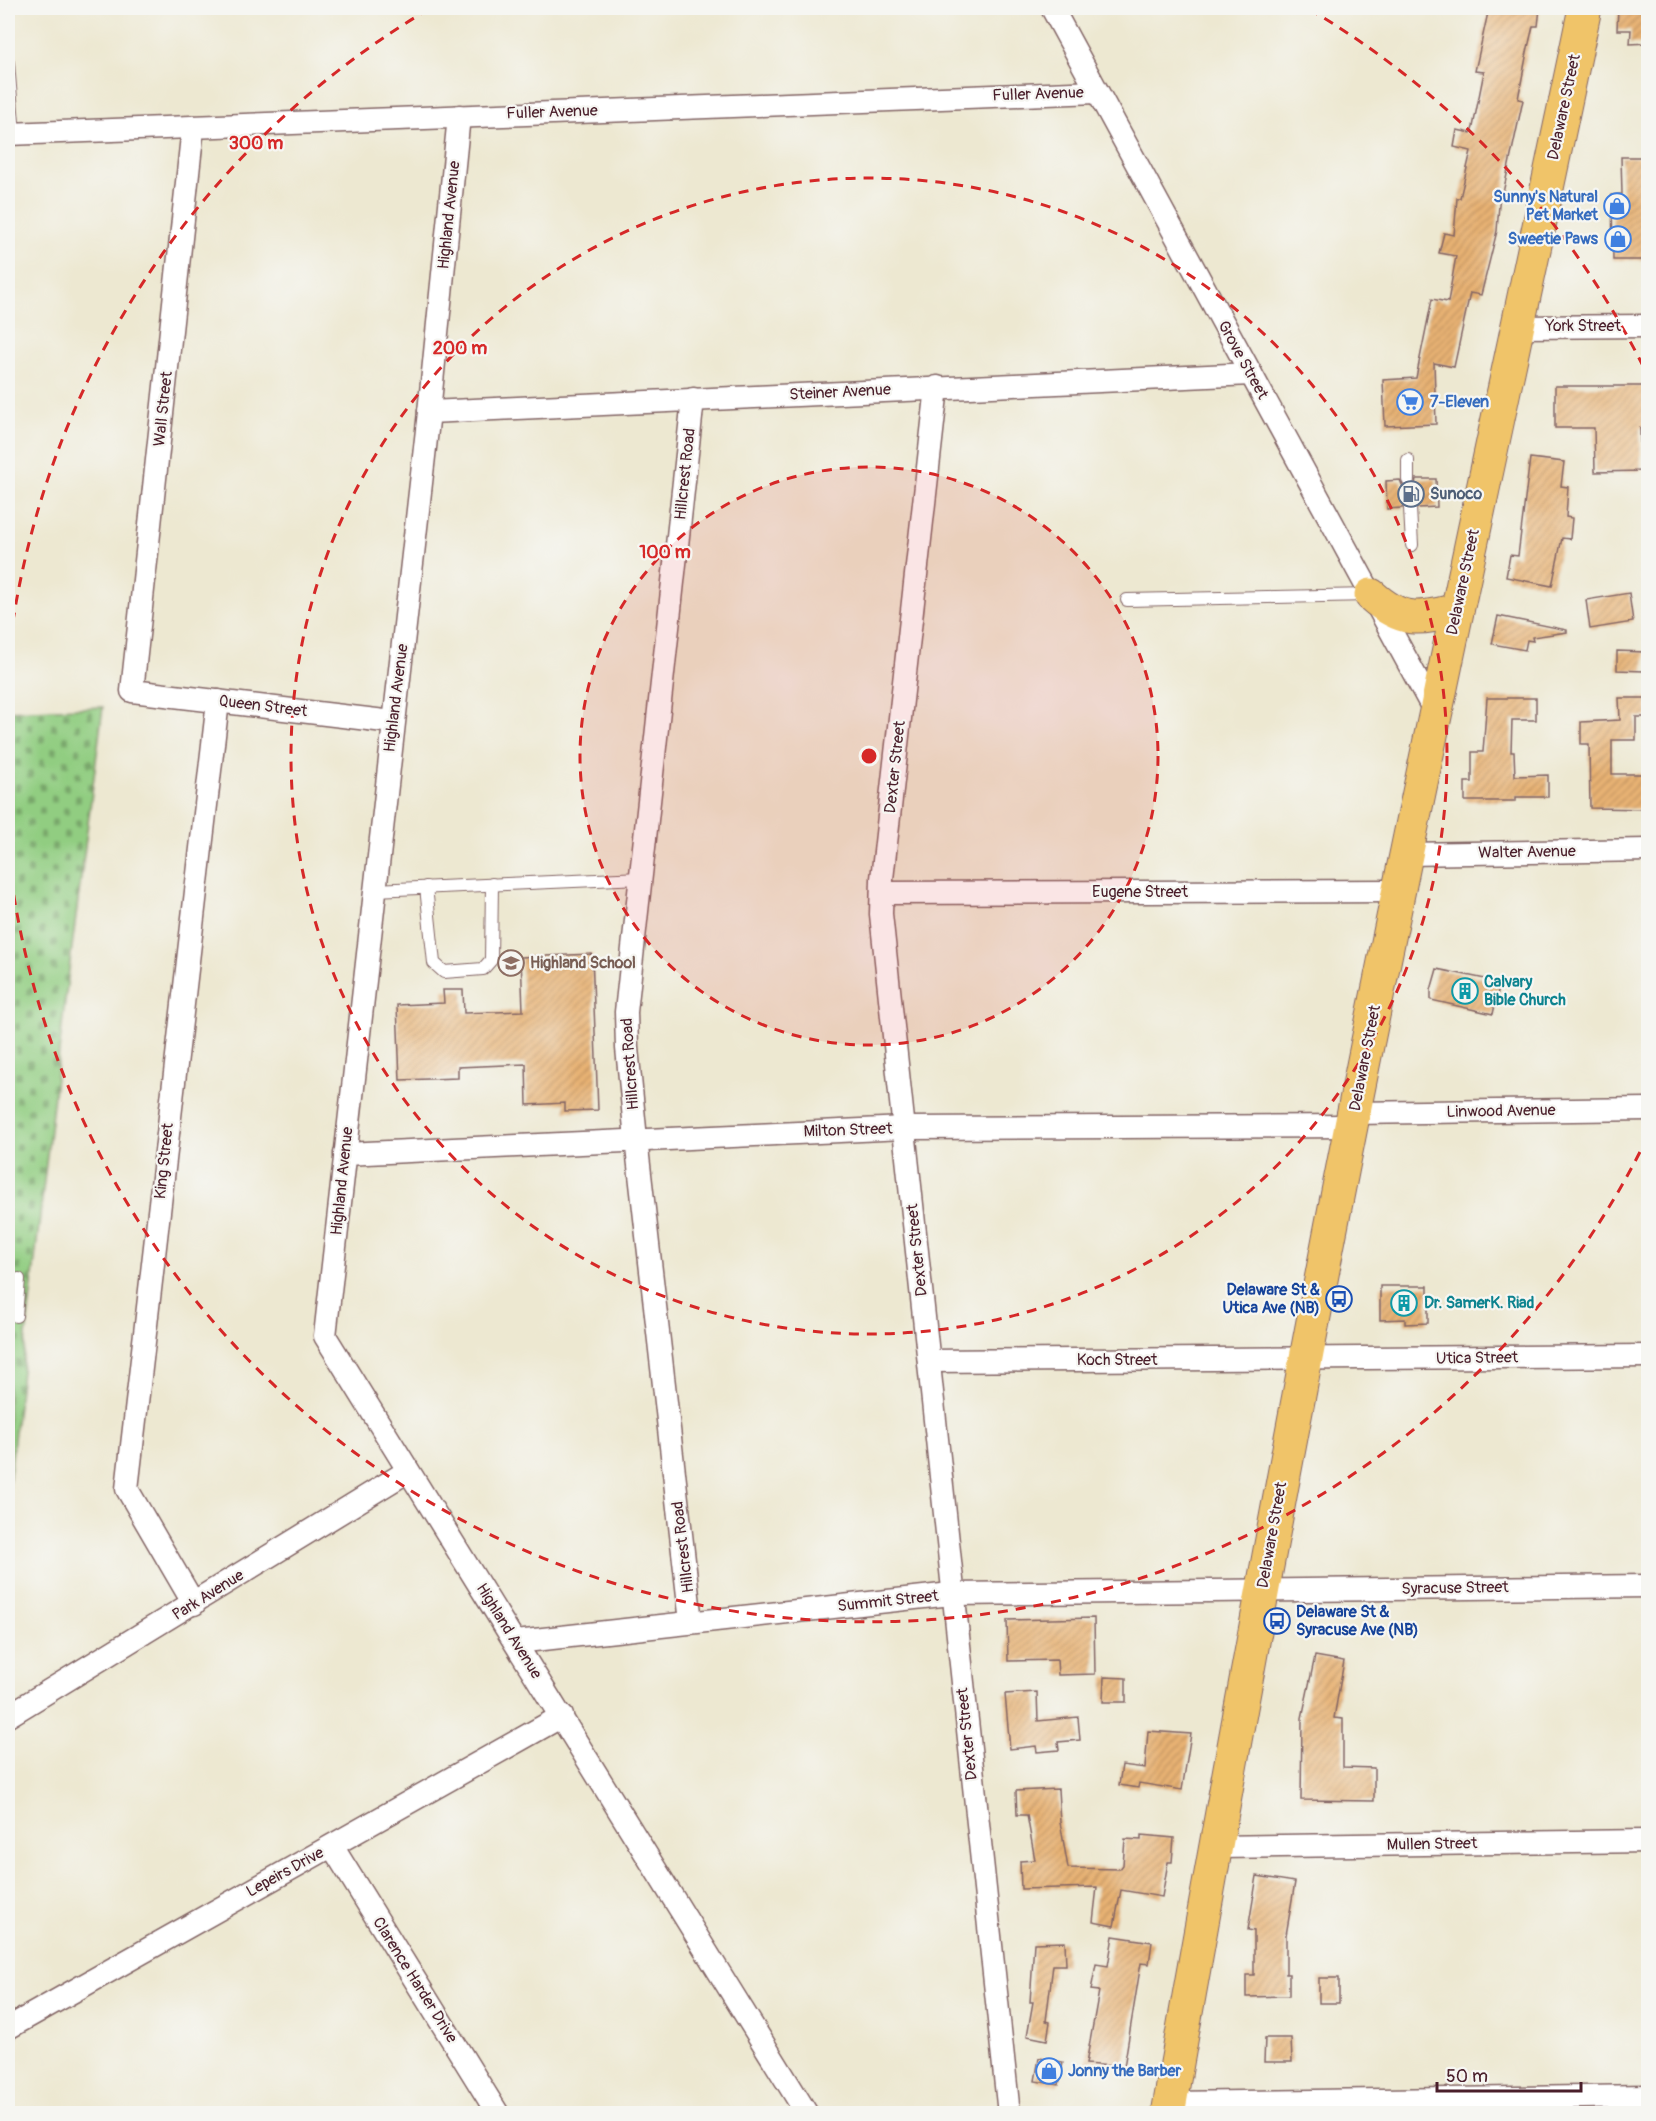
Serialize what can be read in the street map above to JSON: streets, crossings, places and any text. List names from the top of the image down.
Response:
{
  "streets": {
    "main road": ["Delaware Street"],
    "street": [
      "Fuller Avenue",
      "Highland Avenue",
      "York Street",
      "Grove Street",
      "Steiner Avenue",
      "Wall Street",
      "Hillcrest Road",
      "Queen Street",
      "Dexter Street",
      "Walter Avenue",
      "Eugene Street",
      "Linwood Avenue",
      "Milton Street",
      "King Street",
      "Utica Street",
      "Koch Street",
      "Syracuse Street",
      "Park Avenue",
      "Summit Street",
      "Mullen Street",
      "Lepeirs Drive",
      "Clarence Harder Drive"
    ]
  },
  "crossings": [
    ["Fuller Avenue", "Highland Avenue"],
    ["Fuller Avenue", "Grove Street"],
    ["Fuller Avenue", "Wall Street"],
    ["Delaware Street", "York Street"],
    ["Delaware Street", "Grove Street"],
    ["Delaware Street", "Walter Avenue"],
    ["Delaware Street", "Eugene Street"],
    ["Delaware Street", "Linwood Avenue"],
    ["Delaware Street", "Milton Street"],
    ["Delaware Street", "Utica Street"],
    ["Delaware Street", "Koch Street"],
    ["Delaware Street", "Syracuse Street"],
    ["Delaware Street", "Summit Street"],
    ["Delaware Street", "Mullen Street"],
    ["Highland Avenue", "Steiner Avenue"],
    ["Highland Avenue", "Queen Street"],
    ["Highland Avenue", "Milton Street"],
    ["Highland Avenue", "Park Avenue"],
    ["Highland Avenue", "Summit Street"],
    ["Highland Avenue", "Lepeirs Drive"],
    ["Grove Street", "Steiner Avenue"],
    ["Steiner Avenue", "Hillcrest Road"],
    ["Steiner Avenue", "Dexter Street"],
    ["Wall Street", "Queen Street"],
    ["Hillcrest Road", "Milton Street"],
    ["Hillcrest Road", "Summit Street"],
    ["Queen Street", "King Street"],
    ["Dexter Street", "Eugene Street"],
    ["Dexter Street", "Milton Street"],
    ["Dexter Street", "Koch Street"],
    ["Dexter Street", "Summit Street"],
    ["Linwood Avenue", "Milton Street"],
    ["King Street", "Park Avenue"],
    ["Utica Street", "Koch Street"],
    ["Syracuse Street", "Summit Street"],
    ["Lepeirs Drive", "Clarence Harder Drive"]
  ],
  "places": {
    "shop": ["Sunny's Natural Pet Market", "Sweetie Paws", "Jonny the Barber"],
    "supermarket": ["7-Eleven"],
    "fuel station": ["Sunoco"],
    "school or university": ["Highland School"],
    "building": ["Calvary Bible Church", "Dr. SamerK. Riad"],
    "bus stop": ["Delaware St & Utica Ave (NB)", "Delaware St & Syracuse Ave (NB)"]
  },
  "scale_bar": "50 m",
  "rings": ["300 m", "200 m", "100 m"]
}
